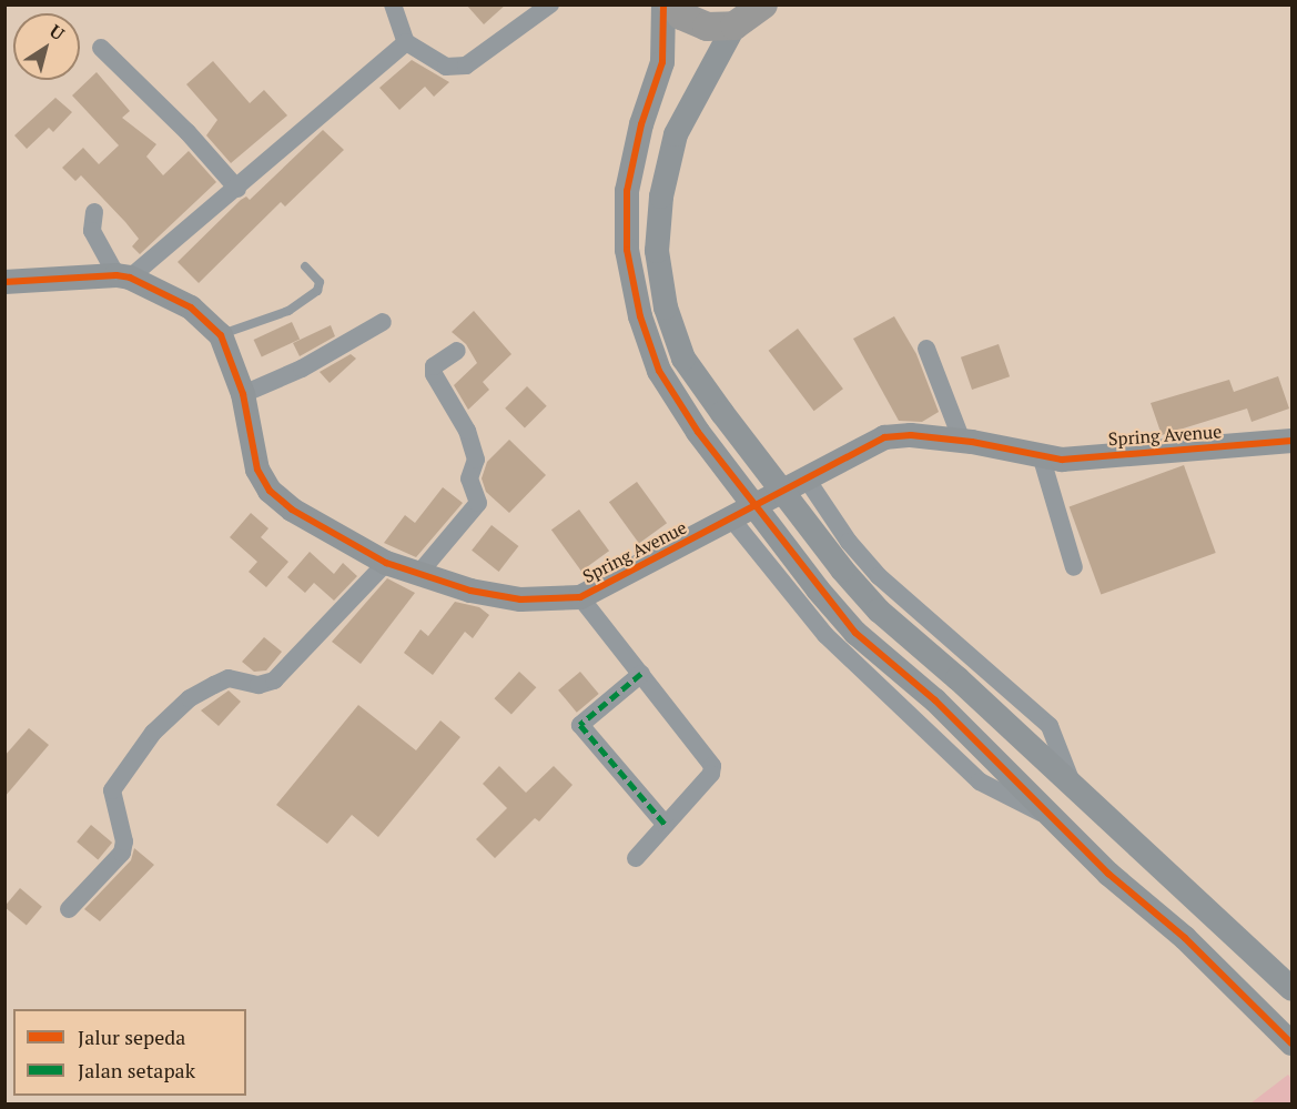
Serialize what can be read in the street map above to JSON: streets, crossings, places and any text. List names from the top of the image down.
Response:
{
  "streets": {
    "street": ["Spring Avenue"]
  },
  "legend": ["Jalur sepeda", "Jalan setapak"],
  "north": "top right"
}
